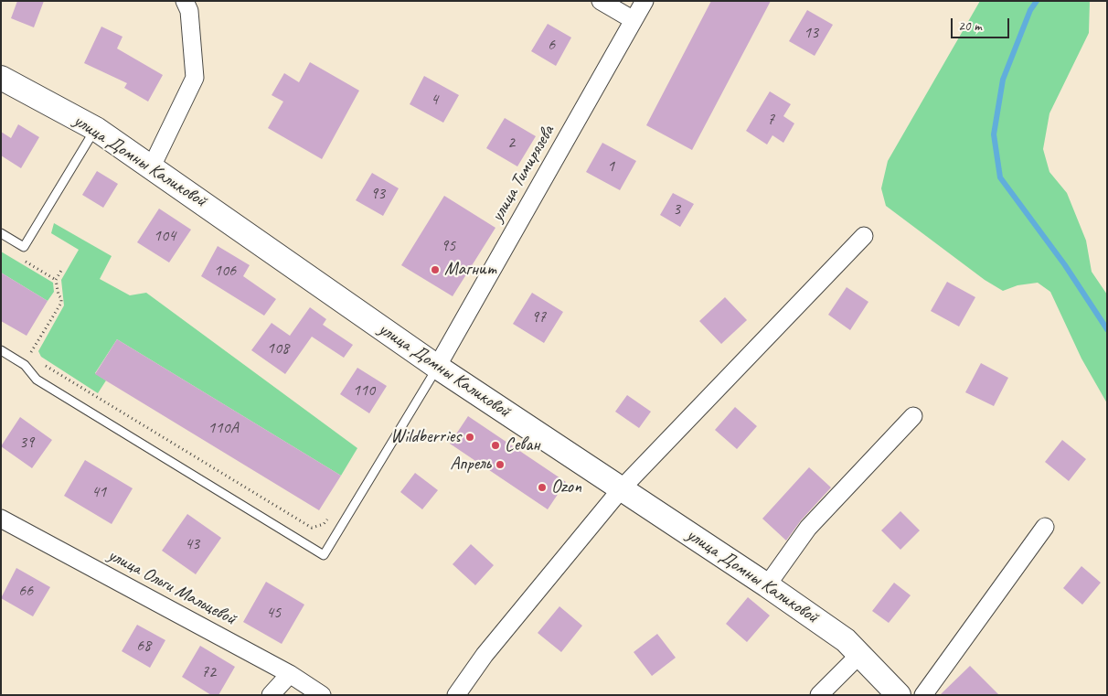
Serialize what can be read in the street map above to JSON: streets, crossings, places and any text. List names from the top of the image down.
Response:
{
  "streets": {
    "main road": ["улица Домны Каликовой"],
    "street": ["улица Тимирязева", "улица Ольги Мальцевой"]
  },
  "crossings": [
    ["улица Домны Каликовой", "улица Тимирязева"]
  ],
  "places": [
    "Магнит",
    "Wildberries",
    "Севан",
    "Апрель",
    "Ozon"
  ],
  "house_numbers": [
    "13",
    "6",
    "4",
    "7",
    "2",
    "1",
    "93",
    "3",
    "104",
    "95",
    "106",
    "97",
    "108",
    "110",
    "110А",
    "39",
    "41",
    "43",
    "66",
    "45",
    "68",
    "72"
  ],
  "scale_bar": "20 m"
}
